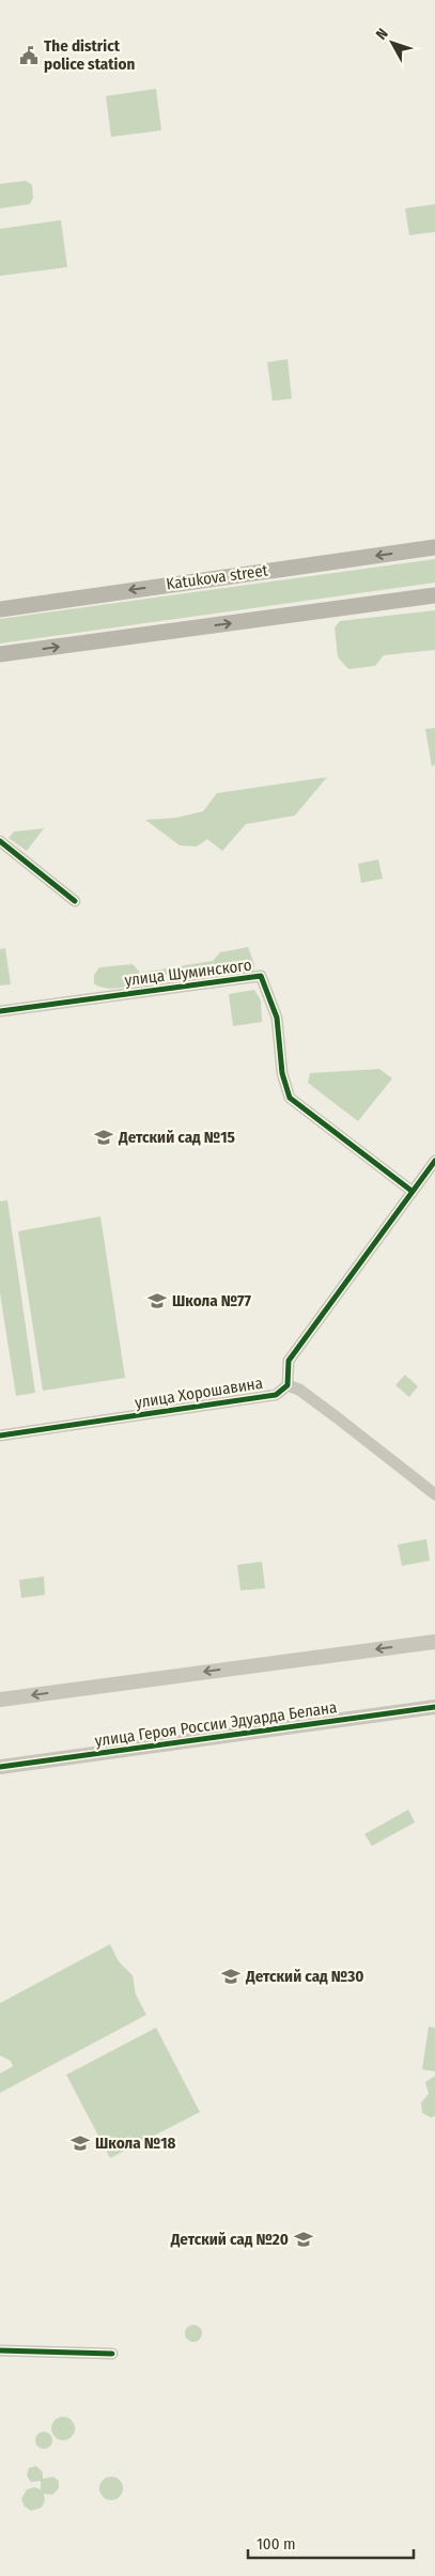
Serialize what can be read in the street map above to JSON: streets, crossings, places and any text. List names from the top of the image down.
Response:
{
  "streets": {
    "main road": ["Katukova street"],
    "street": ["улица Шуминского", "улица Хорошавина", "улица Героя России Эдуарда Белана"]
  },
  "crossings": [
    ["улица Шуминского", "улица Хорошавина"]
  ],
  "places": {
    "public building": ["The district police station"],
    "school or university": [
      "Детский сад №15",
      "Школа №77",
      "Детский сад №30",
      "Школа №18",
      "Детский сад №20"
    ]
  },
  "scale_bar": "100 m",
  "north": "top left"
}
